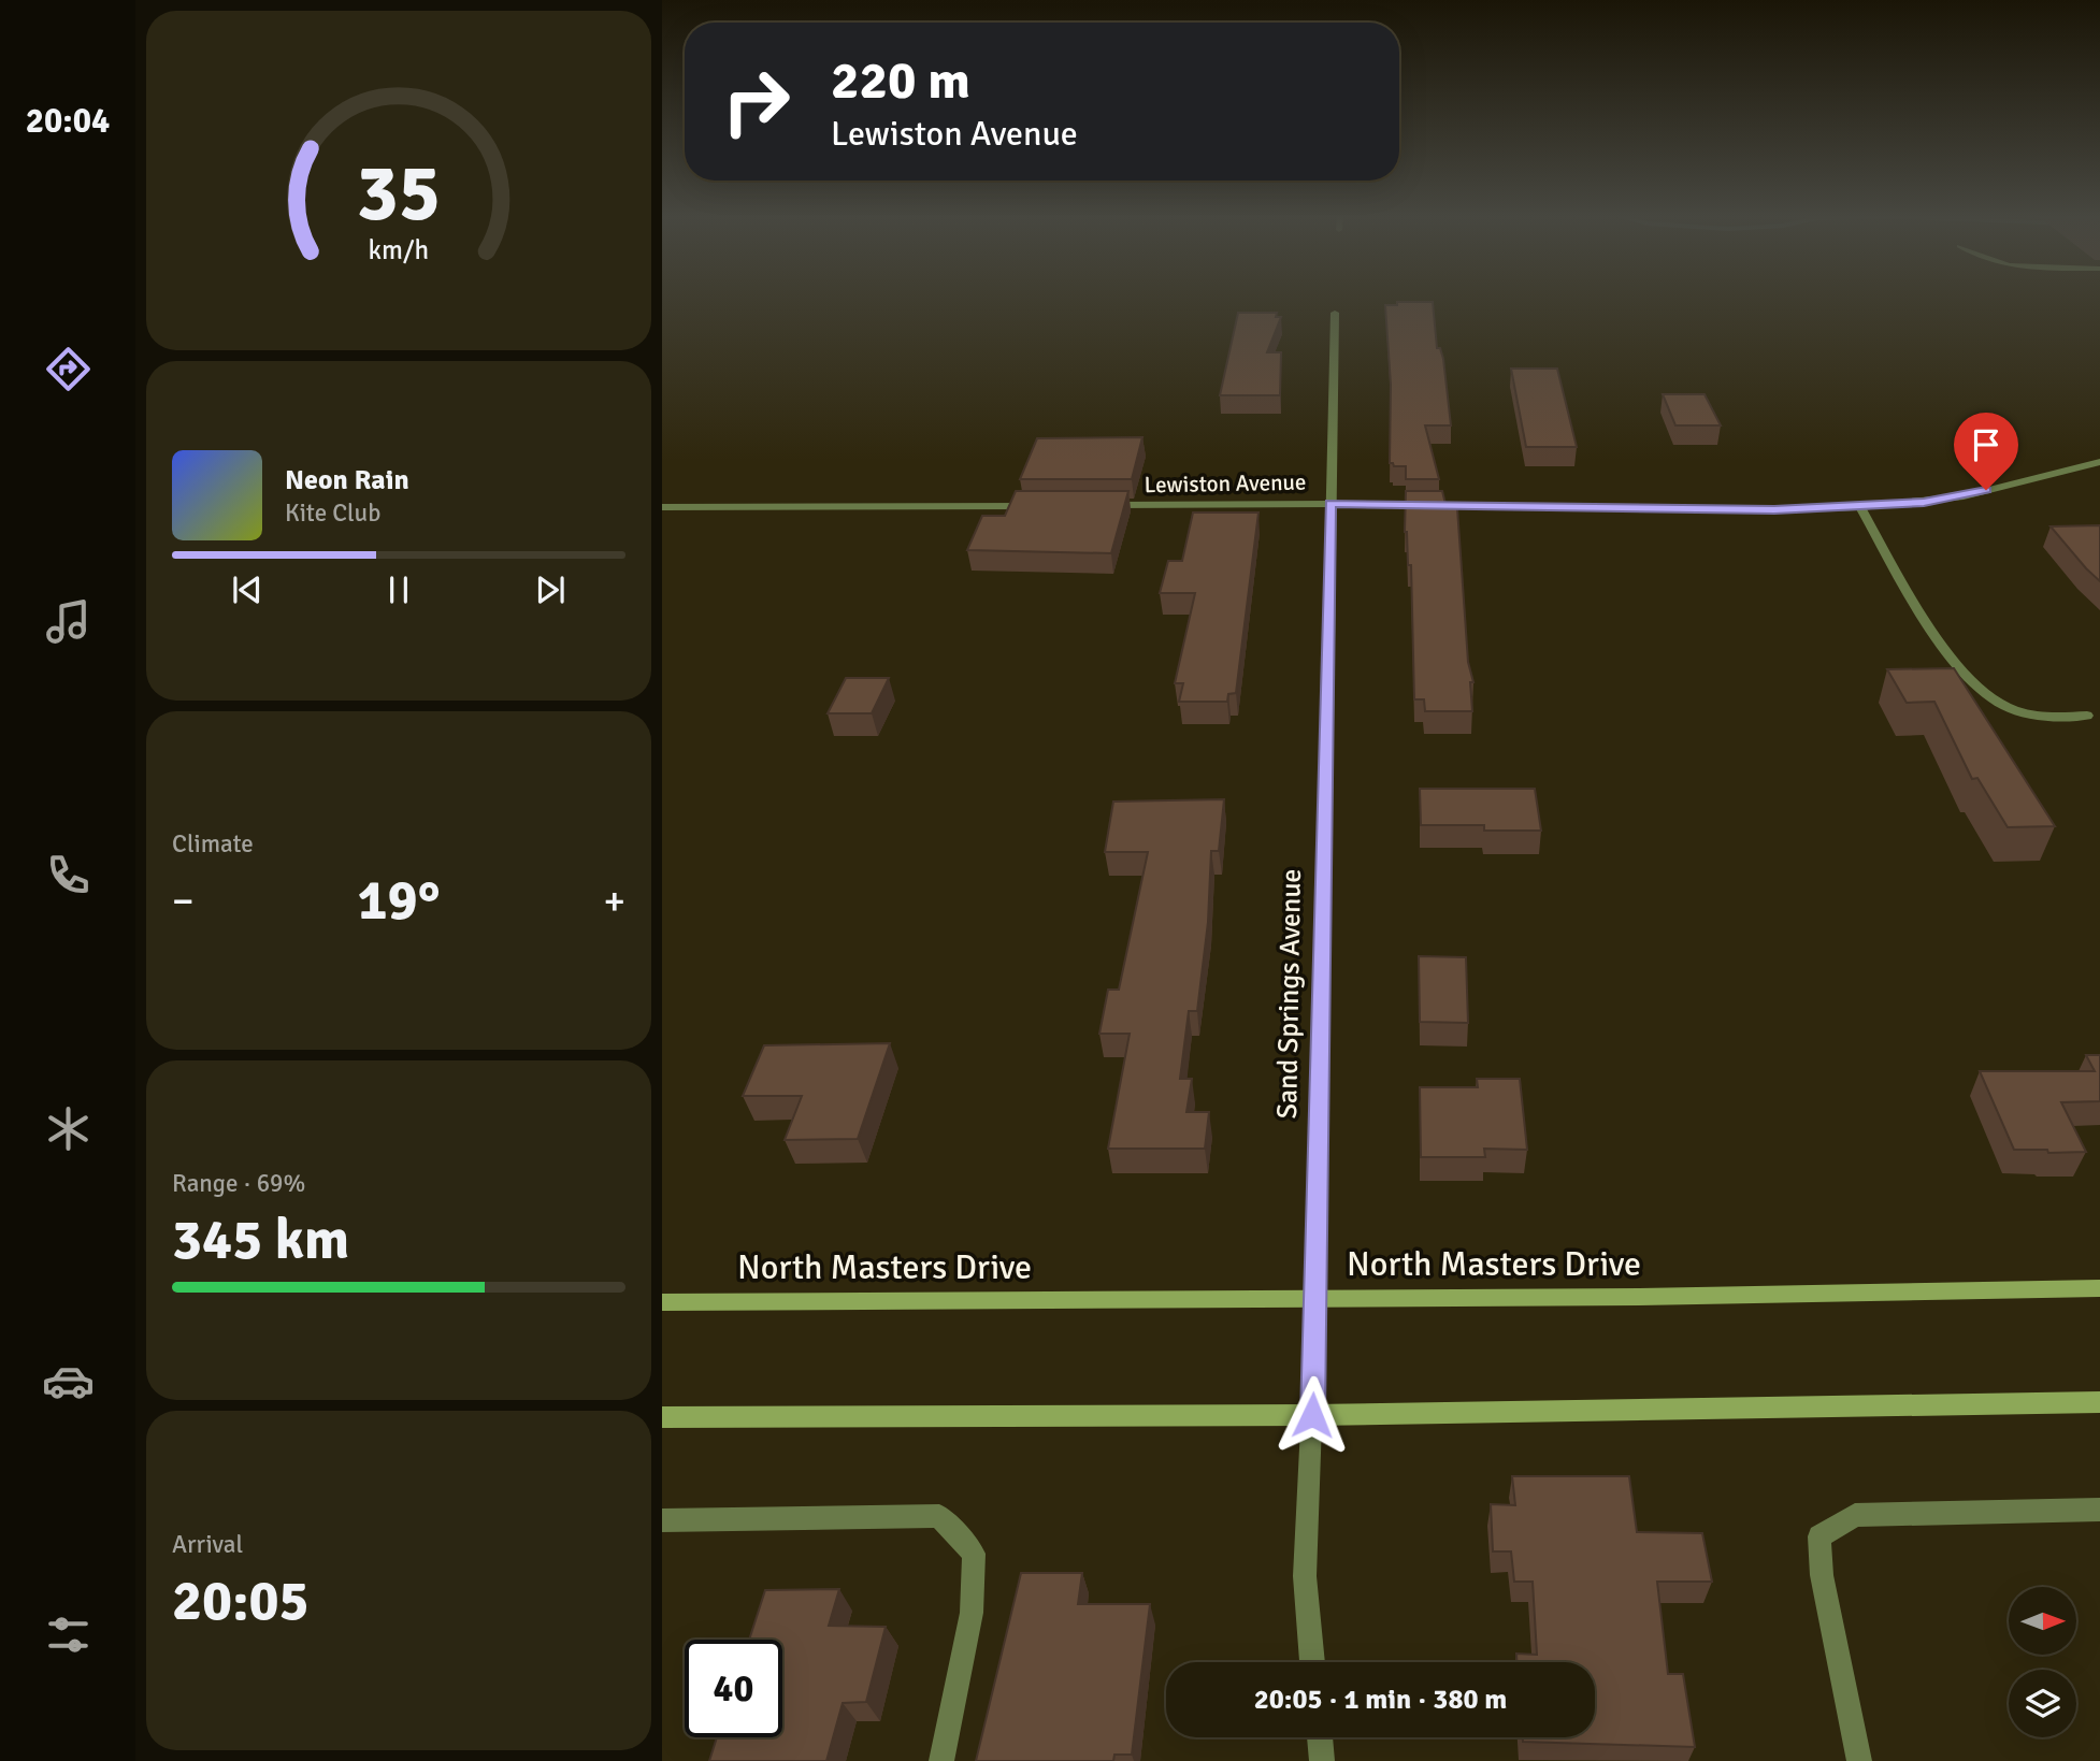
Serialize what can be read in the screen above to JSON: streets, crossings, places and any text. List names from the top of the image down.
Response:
{
  "streets": {
    "main road": ["North Masters Drive"],
    "street": ["Lewiston Avenue", "Sand Springs Avenue"]
  },
  "crossings": [
    ["Lewiston Avenue", "Sand Springs Avenue"],
    ["Sand Springs Avenue", "North Masters Drive"]
  ],
  "north": "right",
  "page": {
    "tabs": "20:04",
    "turn": ["220 m", "Lewiston Avenue"],
    "song": ["Neon Rain", "Kite Club"],
    "tile": [
      "Climate",
      ["Range · 69%", "345 km"],
      ["Arrival", "20:05"]
    ],
    "heat": ["−", "19°", "+"],
    "limit": "40",
    "trip": "20:05 · 1 min · 380 m",
    "gauge": ["35", "km/h"]
  }
}
